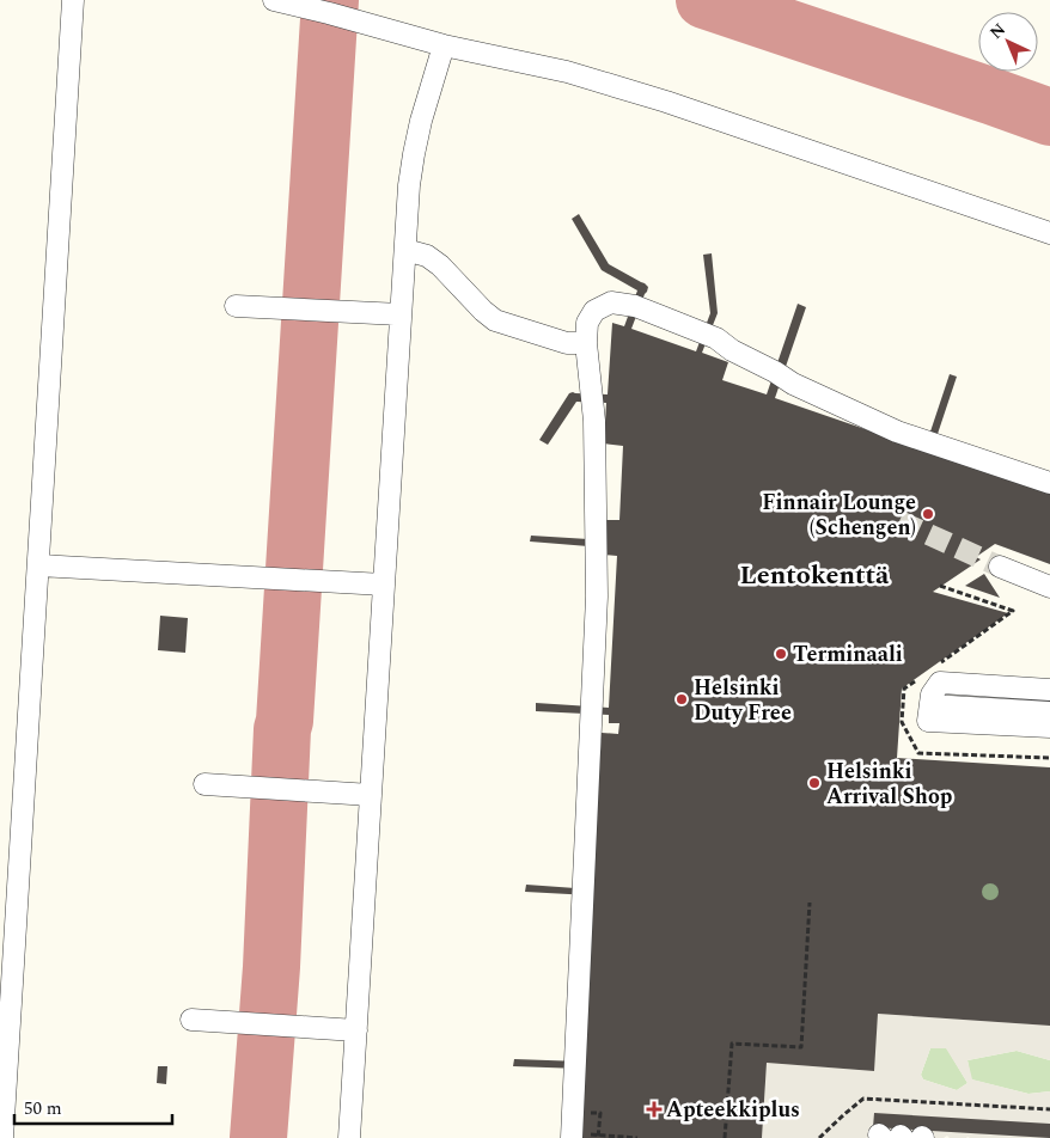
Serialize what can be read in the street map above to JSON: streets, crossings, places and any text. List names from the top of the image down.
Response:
{
  "districts": ["Lentokenttä"],
  "places": {
    "other": [
      "Finnair Lounge (Schengen)",
      "Terminaali",
      "Helsinki Duty Free",
      "Helsinki Arrival Shop"
    ],
    "health": ["Apteekkiplus"]
  },
  "scale_bar": "50 m",
  "north": "top left"
}
